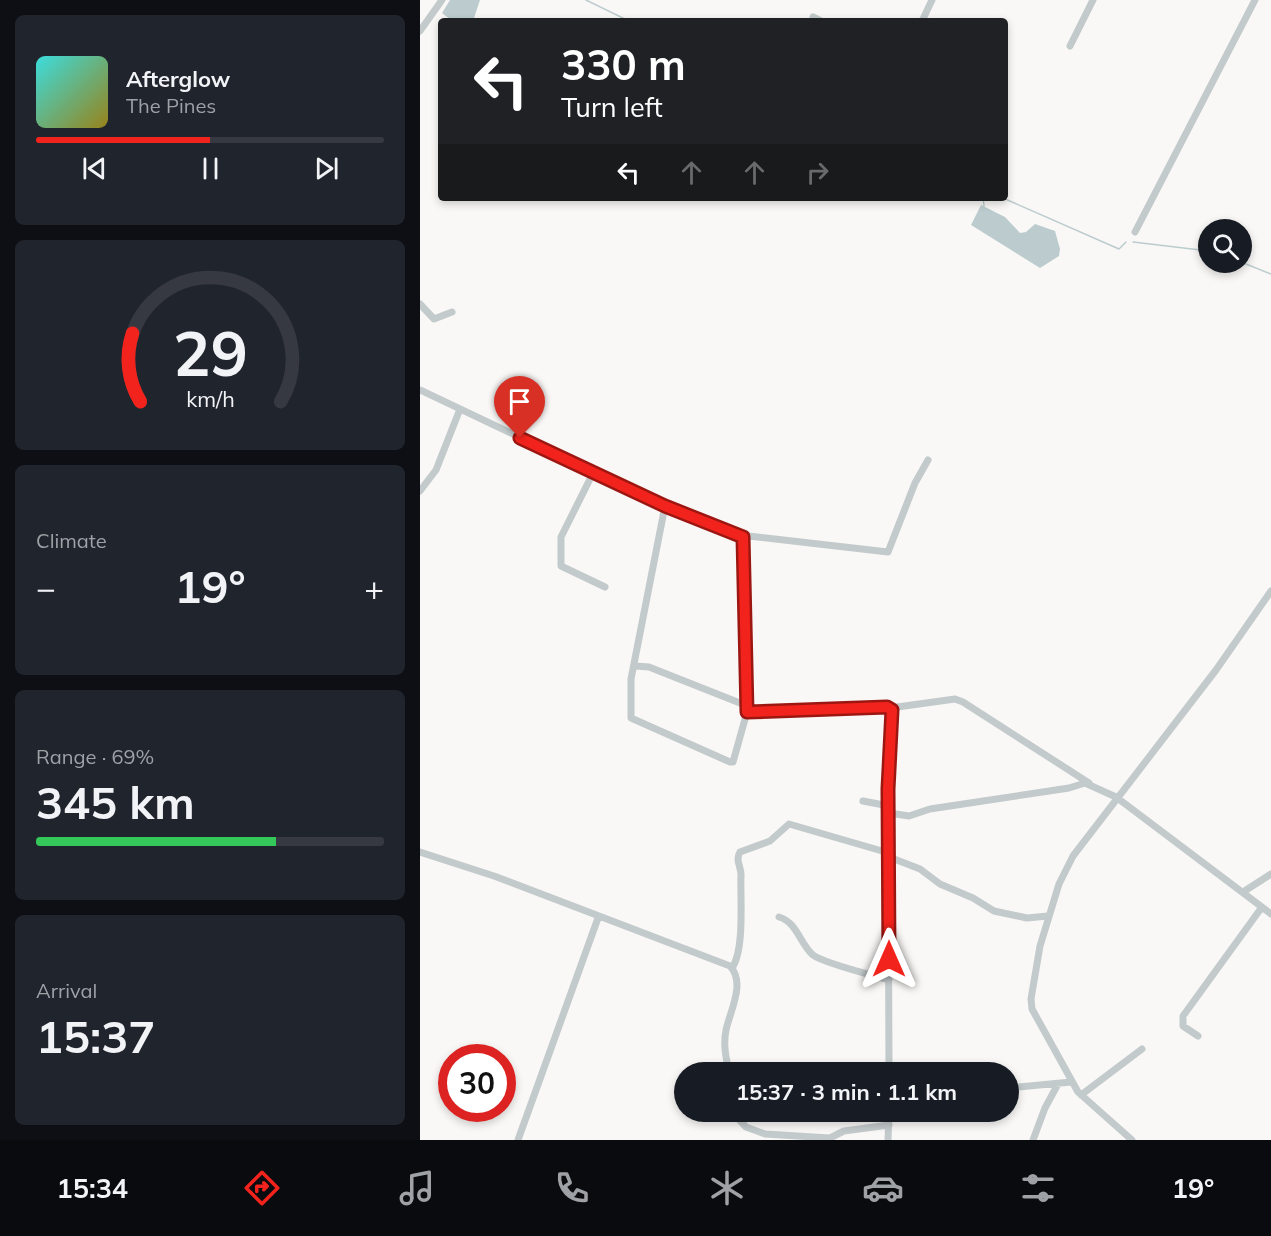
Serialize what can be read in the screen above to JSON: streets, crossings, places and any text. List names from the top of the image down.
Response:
{
  "page": {
    "turn": ["330 m", "Turn left"],
    "song": ["Afterglow", "The Pines"],
    "tile": [
      "Climate",
      ["Range · 69%", "345 km"],
      ["Arrival", "15:37"]
    ],
    "heat": ["−", "19°", "+"],
    "limit": "30",
    "trip": "15:37 · 3 min · 1.1 km",
    "tabs": ["15:34", "19°"],
    "gauge": ["29", "km/h"]
  }
}
